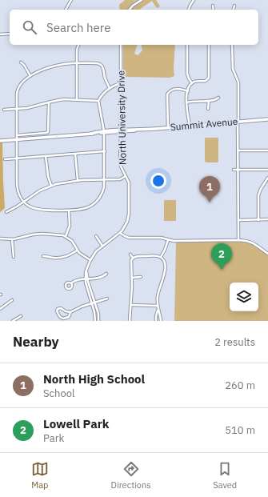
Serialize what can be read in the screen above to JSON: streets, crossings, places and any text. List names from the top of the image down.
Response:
{
  "streets": {
    "main road": ["Summit Avenue"],
    "street": ["North University Drive"]
  },
  "crossings": [
    ["North University Drive", "Summit Avenue"]
  ],
  "page": {
    "search": "Search here",
    "pins": ["1", "2"],
    "heading": ["Nearby", "2 results"],
    "list": [
      {
        "mark": "1",
        "name": "North High School",
        "note": "School",
        "value": "260 m"
      },
      {
        "mark": "2",
        "name": "Lowell Park",
        "note": "Park",
        "value": "510 m"
      }
    ],
    "nav": ["Map", "Directions", "Saved"]
  }
}
